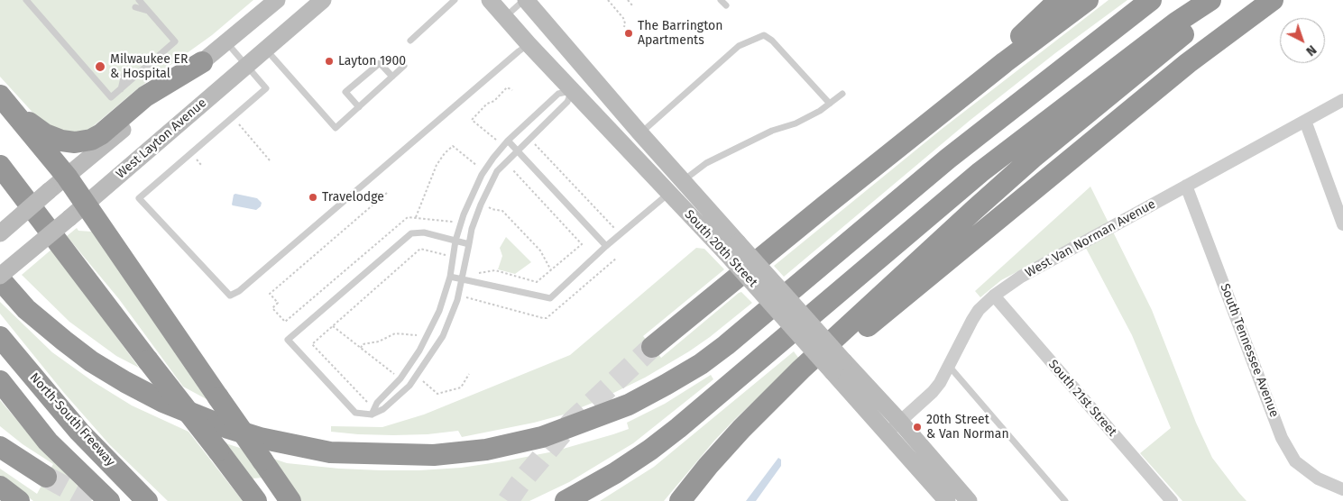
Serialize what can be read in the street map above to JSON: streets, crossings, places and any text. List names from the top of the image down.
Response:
{
  "streets": {
    "highway": ["North-South Freeway"],
    "street": [
      "West Layton Avenue",
      "West Van Norman Avenue",
      "South 20th Street",
      "South Tennessee Avenue",
      "South 21st Street"
    ]
  },
  "crossings": [
    ["West Van Norman Avenue", "South 20th Street"],
    ["West Van Norman Avenue", "South Tennessee Avenue"],
    ["West Van Norman Avenue", "South 21st Street"]
  ],
  "places": [
    "The Barrington Apartments",
    "Layton 1900",
    "Milwaukee ER & Hospital",
    "Travelodge",
    "20th Street & Van Norman"
  ],
  "north": "bottom right"
}
